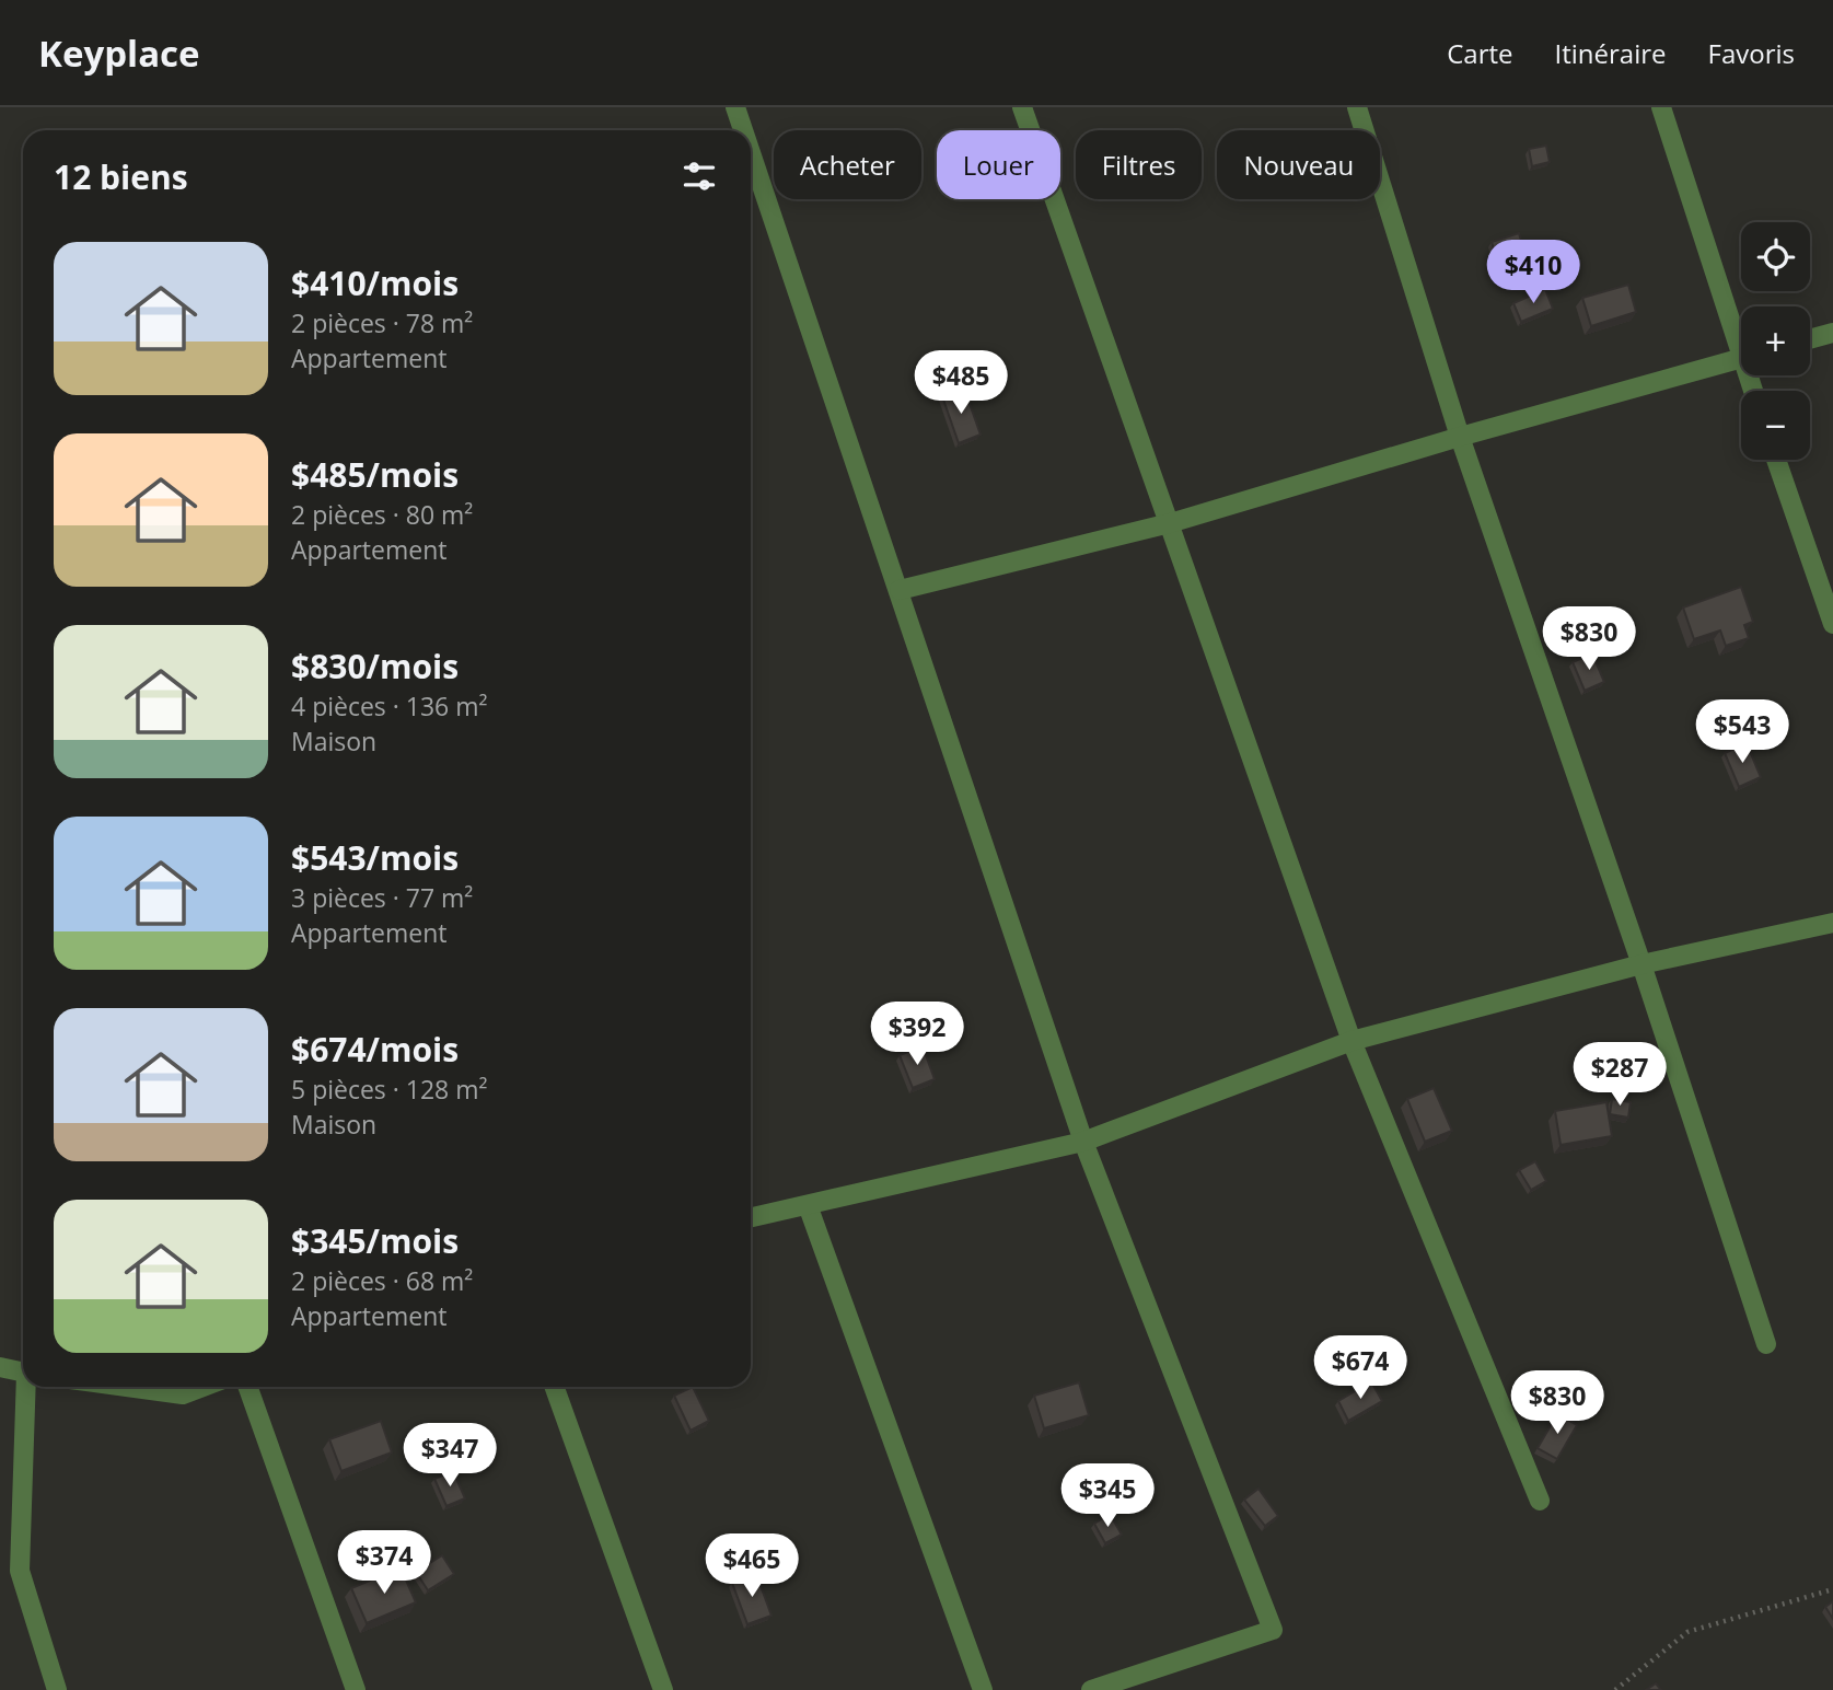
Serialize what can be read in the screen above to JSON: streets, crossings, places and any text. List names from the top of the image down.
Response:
{
  "page": {
    "header": "Keyplace",
    "nav": ["Carte", "Itinéraire", "Favoris"],
    "chip": [
      "Acheter",
      "Louer",
      "Filtres",
      "Nouveau"
    ],
    "heading": "12 biens",
    "map_buttons": ["+", "−"],
    "list": [
      {
        "name": "$410/mois",
        "note": "2 pièces · 78 m² · Appartement"
      },
      {
        "name": "$485/mois",
        "note": "2 pièces · 80 m² · Appartement"
      },
      {
        "name": "$830/mois",
        "note": "4 pièces · 136 m² · Maison"
      },
      {
        "name": "$543/mois",
        "note": "3 pièces · 77 m² · Appartement"
      },
      {
        "name": "$674/mois",
        "note": "5 pièces · 128 m² · Maison"
      },
      {
        "name": "$345/mois",
        "note": "2 pièces · 68 m² · Appartement"
      }
    ],
    "price": [
      "$410",
      "$485",
      "$830",
      "$543",
      "$392",
      "$287",
      "$674",
      "$830",
      "$347",
      "$345",
      "$374",
      "$465"
    ]
  }
}
